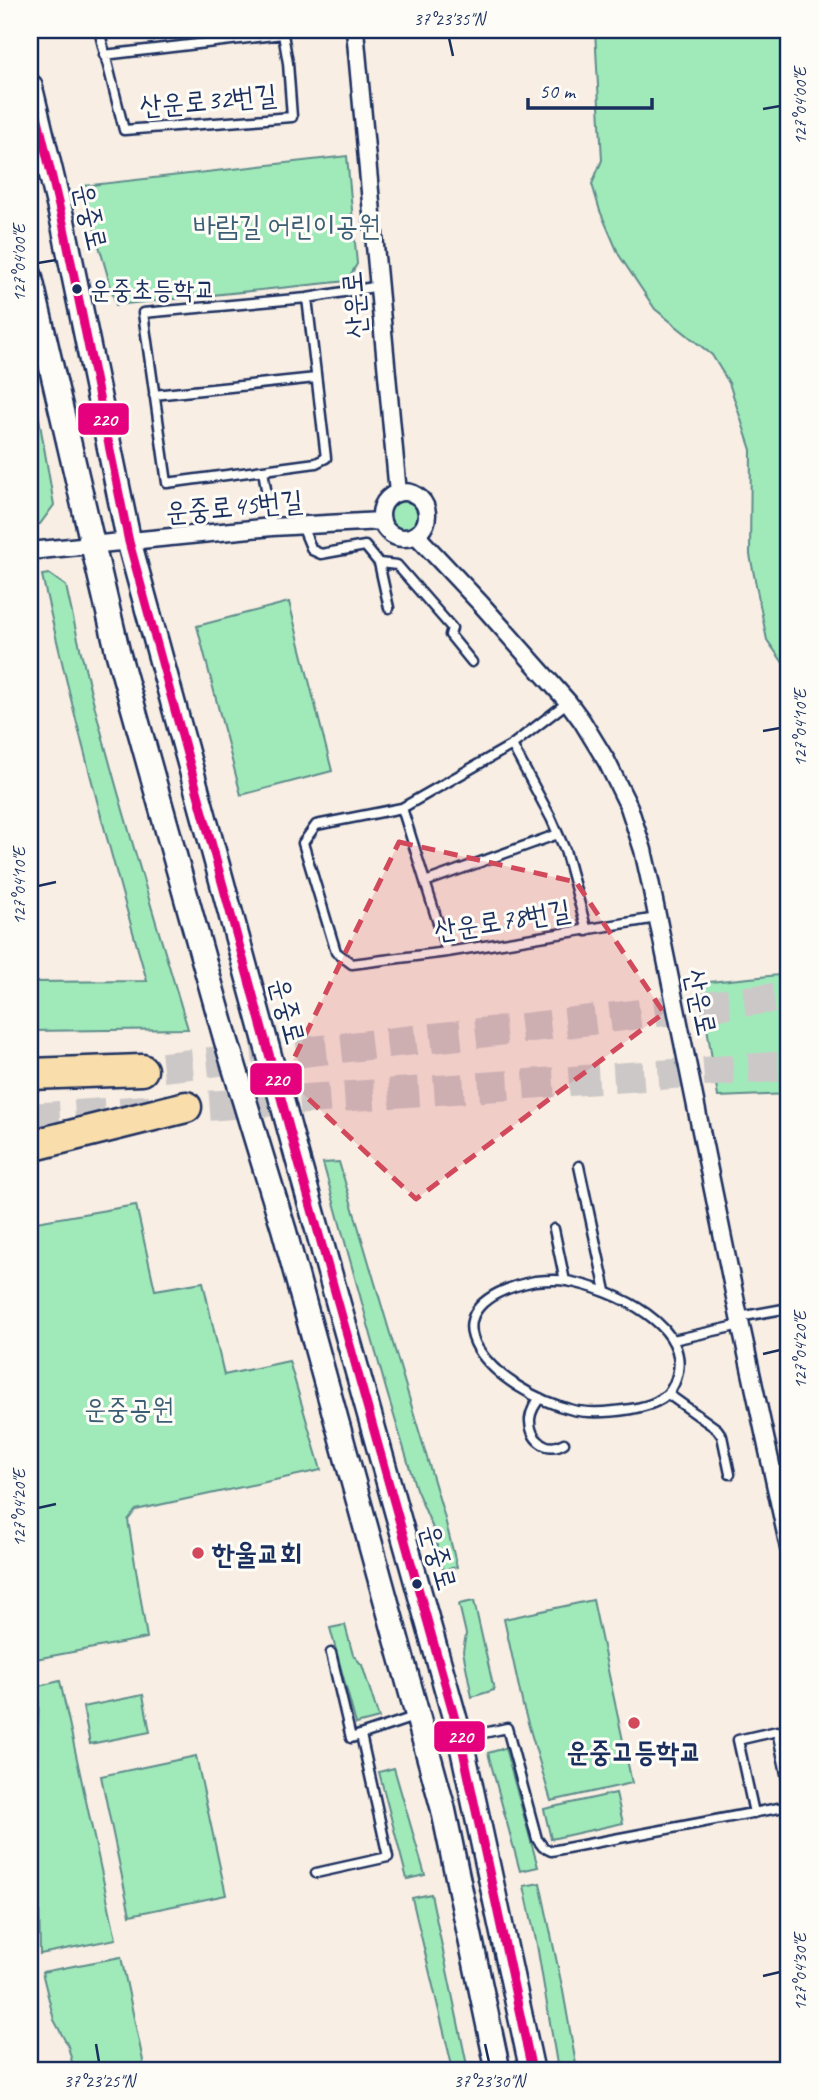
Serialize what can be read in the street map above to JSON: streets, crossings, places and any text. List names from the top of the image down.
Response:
{
  "streets": {
    "main road": ["운중로"],
    "street": ["산운로", "운중로45번길"],
    "lane": ["산운로32번길", "산운로78번길"]
  },
  "crossings": [
    ["운중로", "운중로45번길"],
    ["산운로", "운중로45번길"],
    ["산운로", "산운로78번길"]
  ],
  "parks": ["바람길 어린이공원", "운중공원"],
  "places": ["운중초등학교", "한울교회", "운중고등학교"],
  "lines": ["transit line 220"],
  "scale_bar": "50 m",
  "coordinates": [
    "37°23'35\"N",
    "127°04'00\"E",
    "127°04'10\"E",
    "127°04'20\"E",
    "127°04'30\"E",
    "37°23'25\"N",
    "37°23'30\"N"
  ]
}
